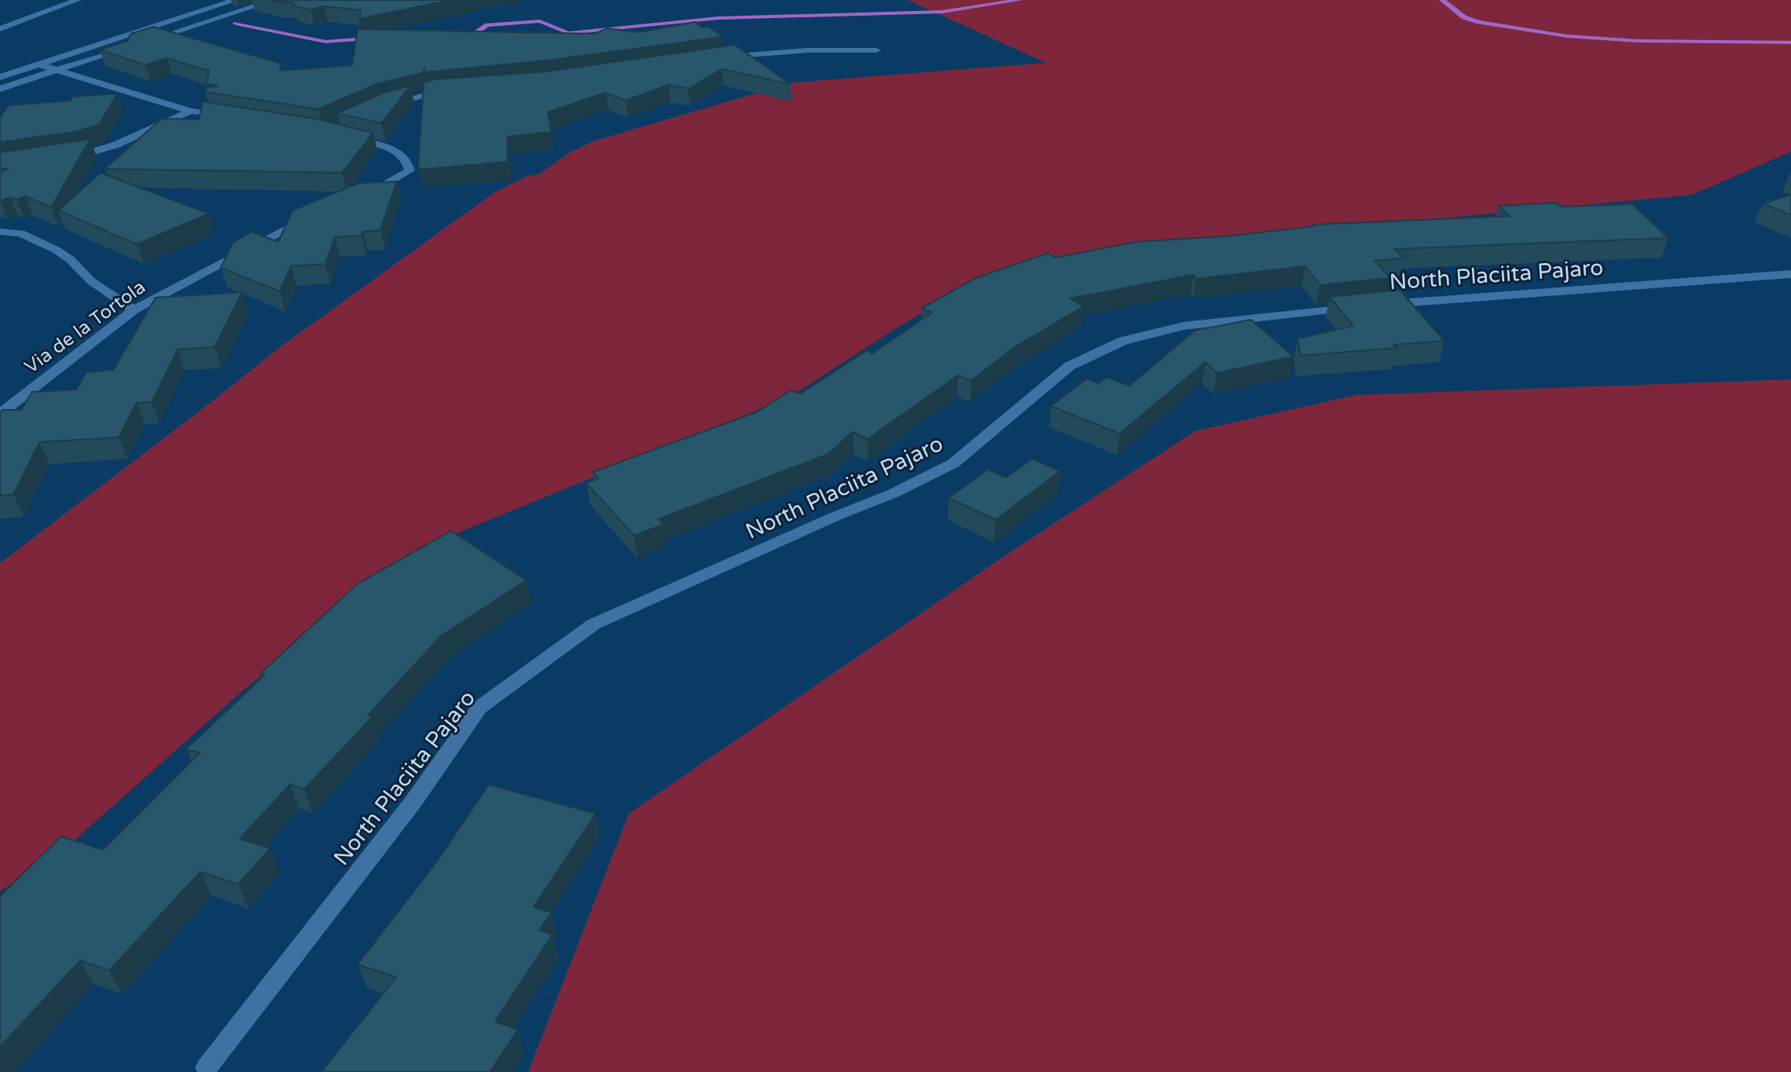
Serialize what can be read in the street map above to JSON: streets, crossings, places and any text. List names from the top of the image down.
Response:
{
  "streets": {
    "street": ["North Placiita Pajaro", "Via de la Tortola"]
  }
}
